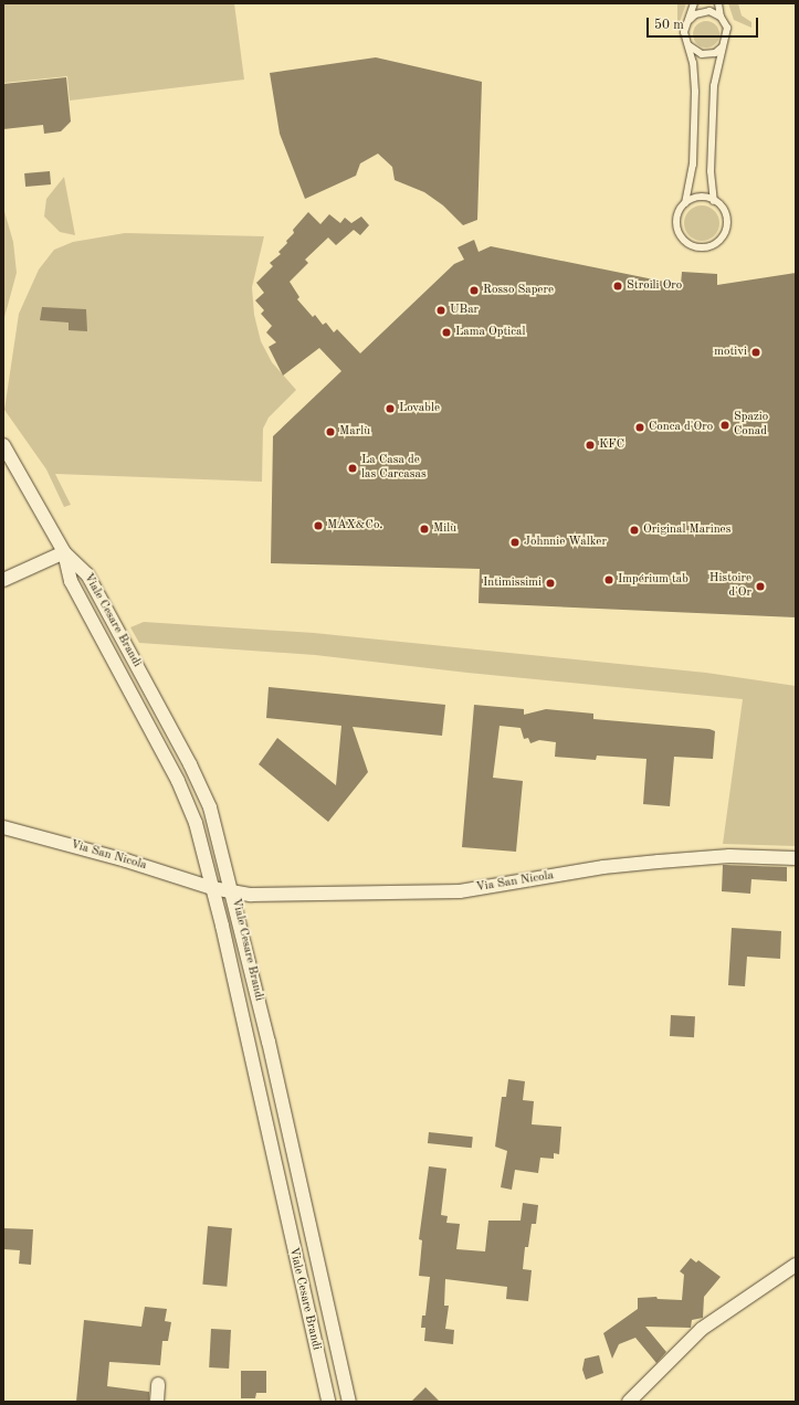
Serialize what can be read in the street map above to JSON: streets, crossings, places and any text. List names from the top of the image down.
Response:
{
  "streets": {
    "street": ["Viale Cesare Brandi", "Via San Nicola"]
  },
  "crossings": [
    ["Viale Cesare Brandi", "Via San Nicola"]
  ],
  "places": [
    "Stroili Oro",
    "Rosso Sapere",
    "UBar",
    "Lama Optical",
    "motivi",
    "Lovable",
    "Spazio Conad",
    "Conca d'Oro",
    "Marlù",
    "KFC",
    "La Casa de las Carcasas",
    "MAX&Co.",
    "Milù",
    "Original Marines",
    "Johnnie Walker",
    "Impérium tab",
    "Intimissimi",
    "Histoire d'Or"
  ],
  "scale_bar": "50 m"
}
